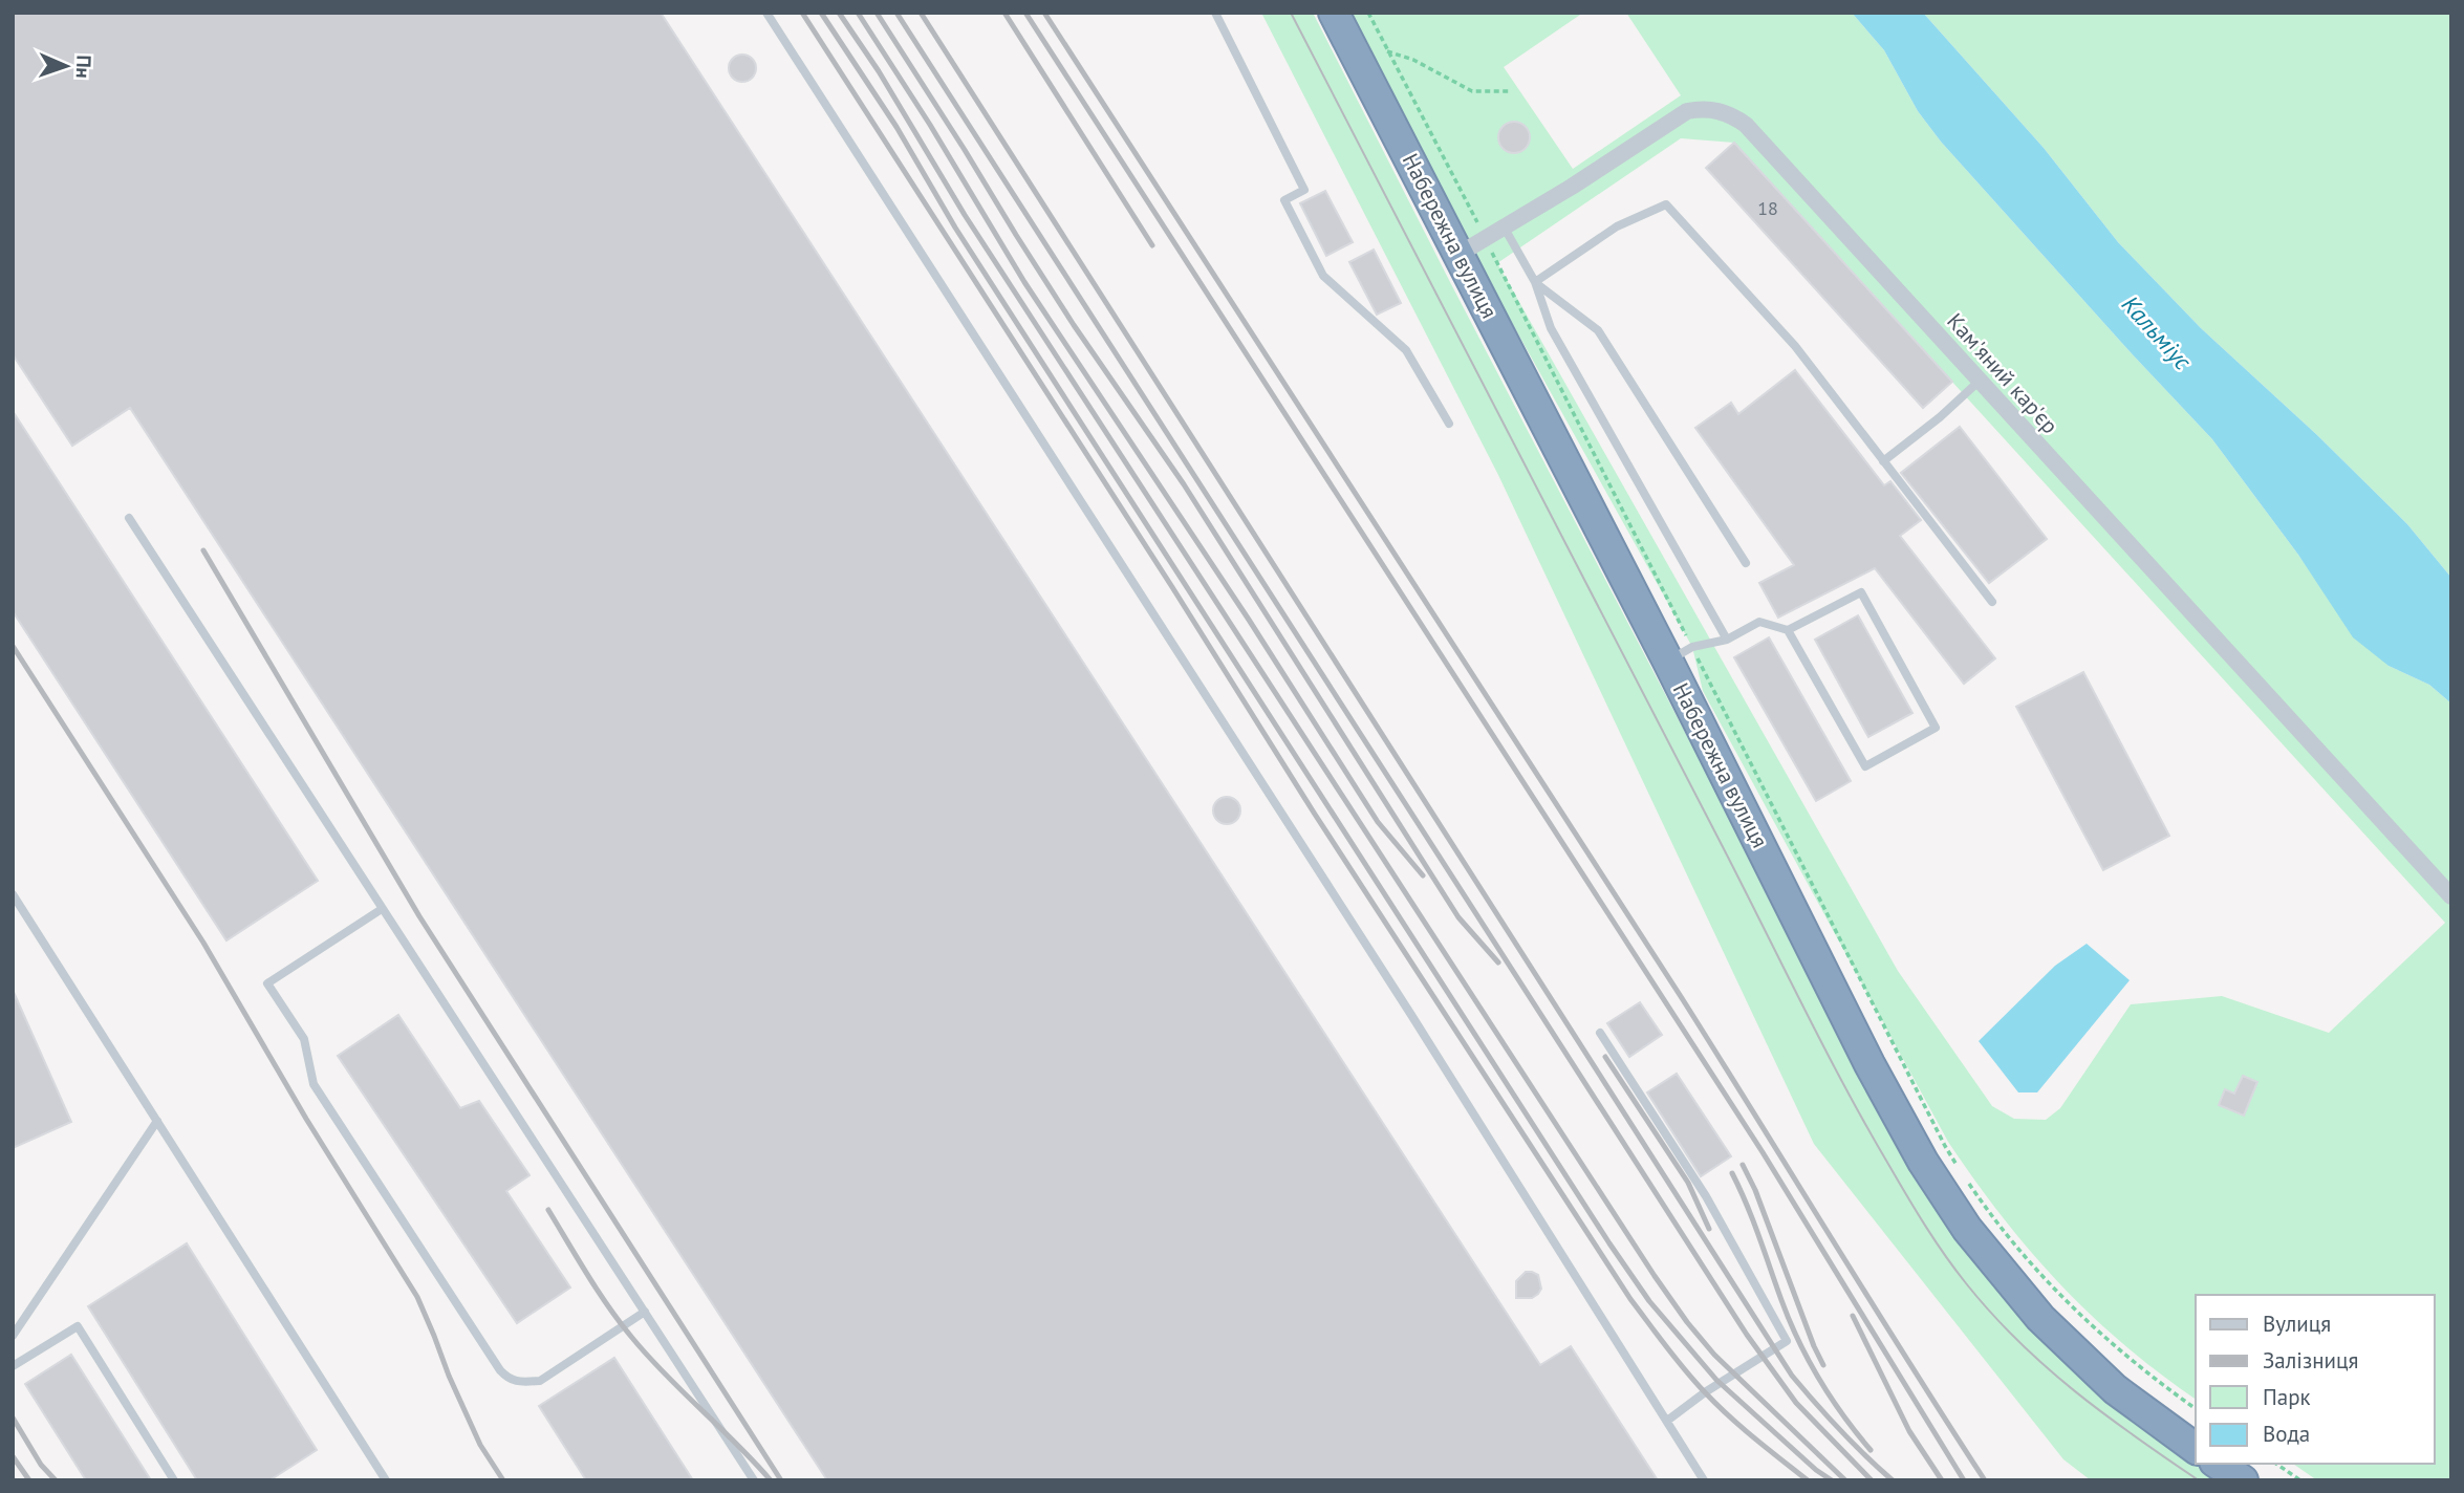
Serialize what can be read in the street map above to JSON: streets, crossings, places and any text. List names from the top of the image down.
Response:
{
  "streets": {
    "highway": ["Набережна вулиця"],
    "street": ["Кам'яний кар'єр"]
  },
  "crossings": [
    ["Набережна вулиця", "Кам'яний кар'єр"]
  ],
  "water": ["Кальміус"],
  "house_numbers": ["18"],
  "legend": [
    "Вулиця",
    "Залізниця",
    "Парк",
    "Вода"
  ],
  "north": "right"
}
